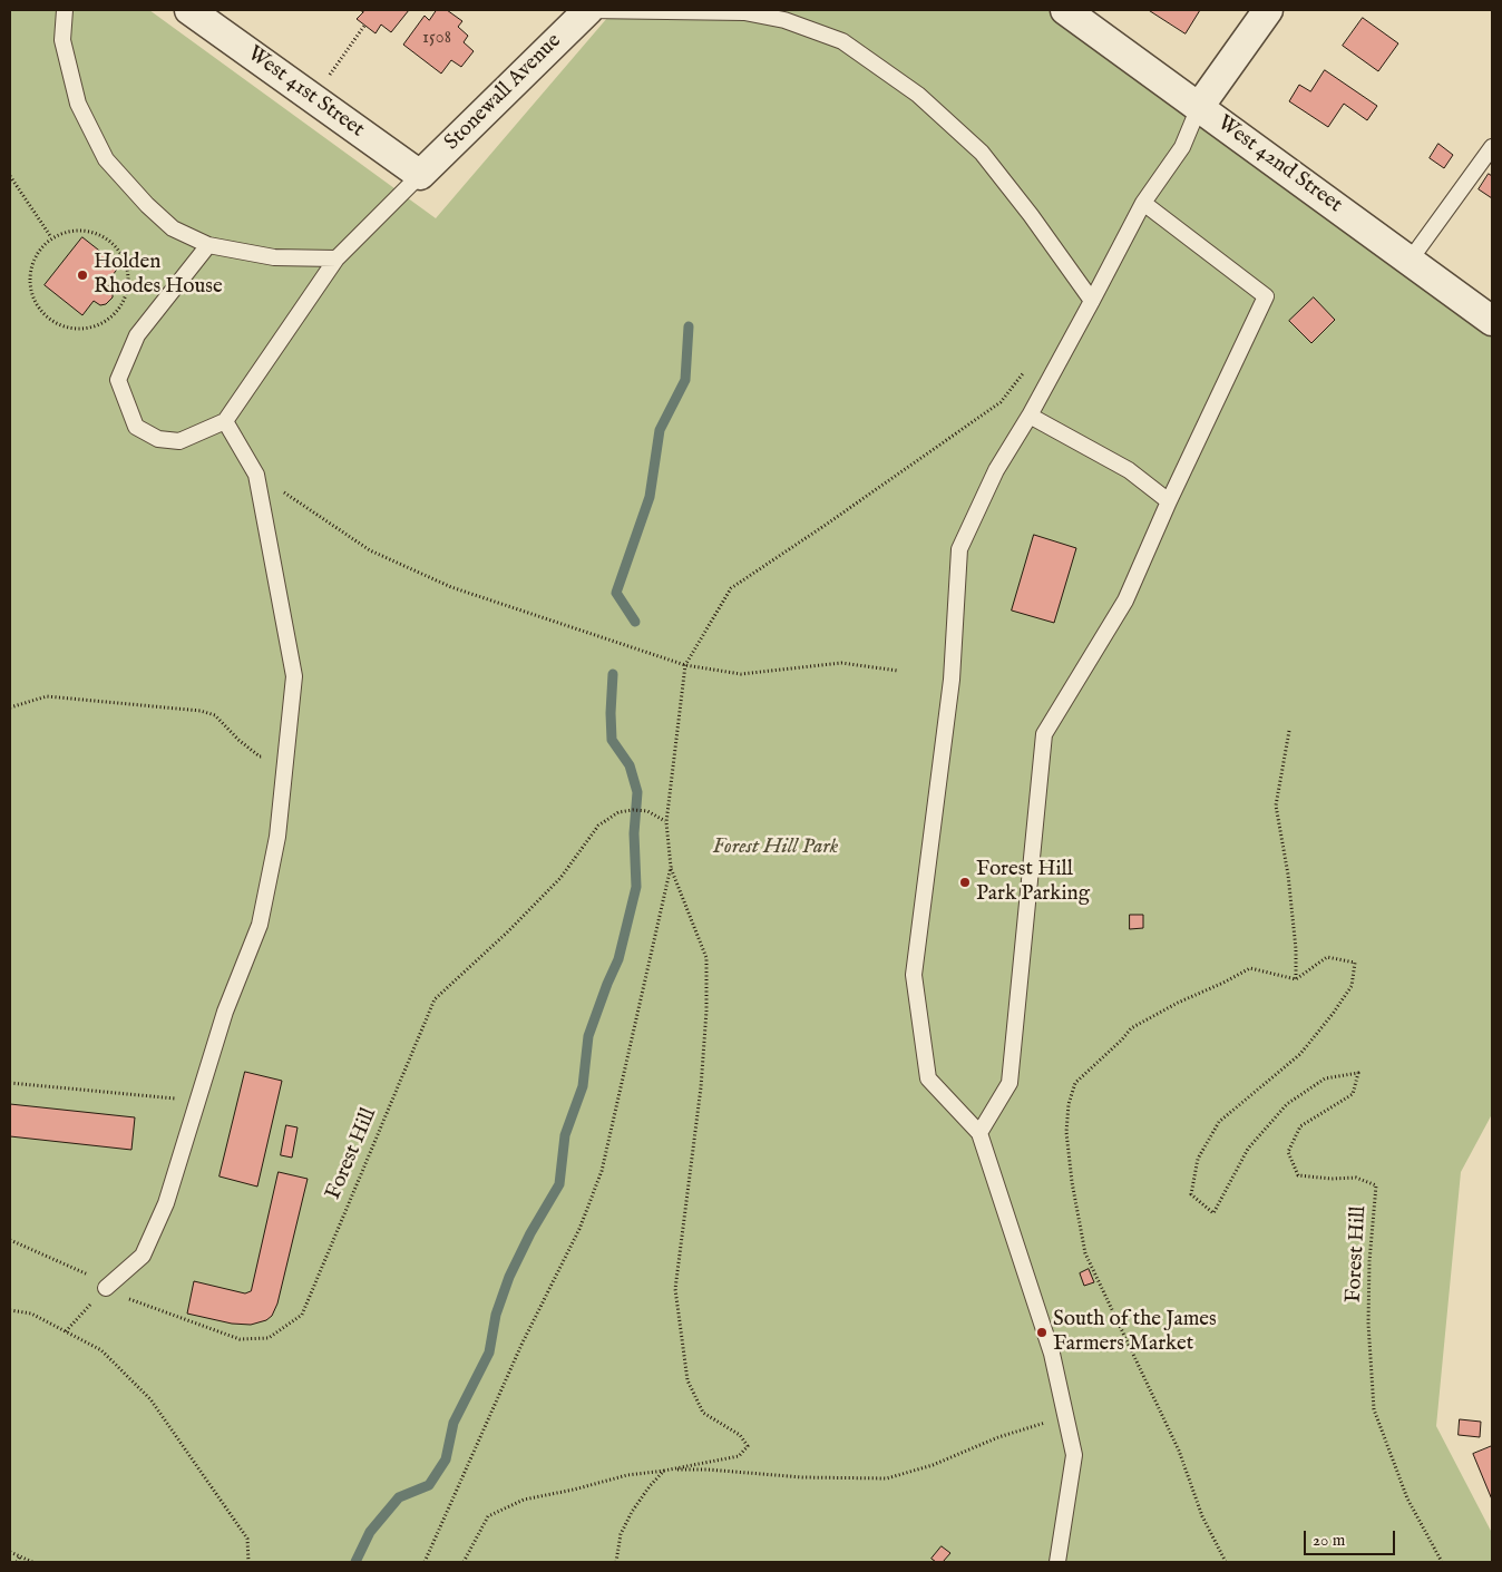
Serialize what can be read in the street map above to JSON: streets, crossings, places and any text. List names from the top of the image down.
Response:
{
  "streets": {
    "street": ["West 41st Street", "Stonewall Avenue", "West 42nd Street"],
    "path": ["Forest Hill"]
  },
  "crossings": [
    ["West 41st Street", "Stonewall Avenue"]
  ],
  "parks": ["Forest Hill Park"],
  "places": ["Holden Rhodes House", "Forest Hill Park Parking", "South of the James Farmers Market"],
  "house_numbers": ["1508"],
  "scale_bar": "20 m"
}
